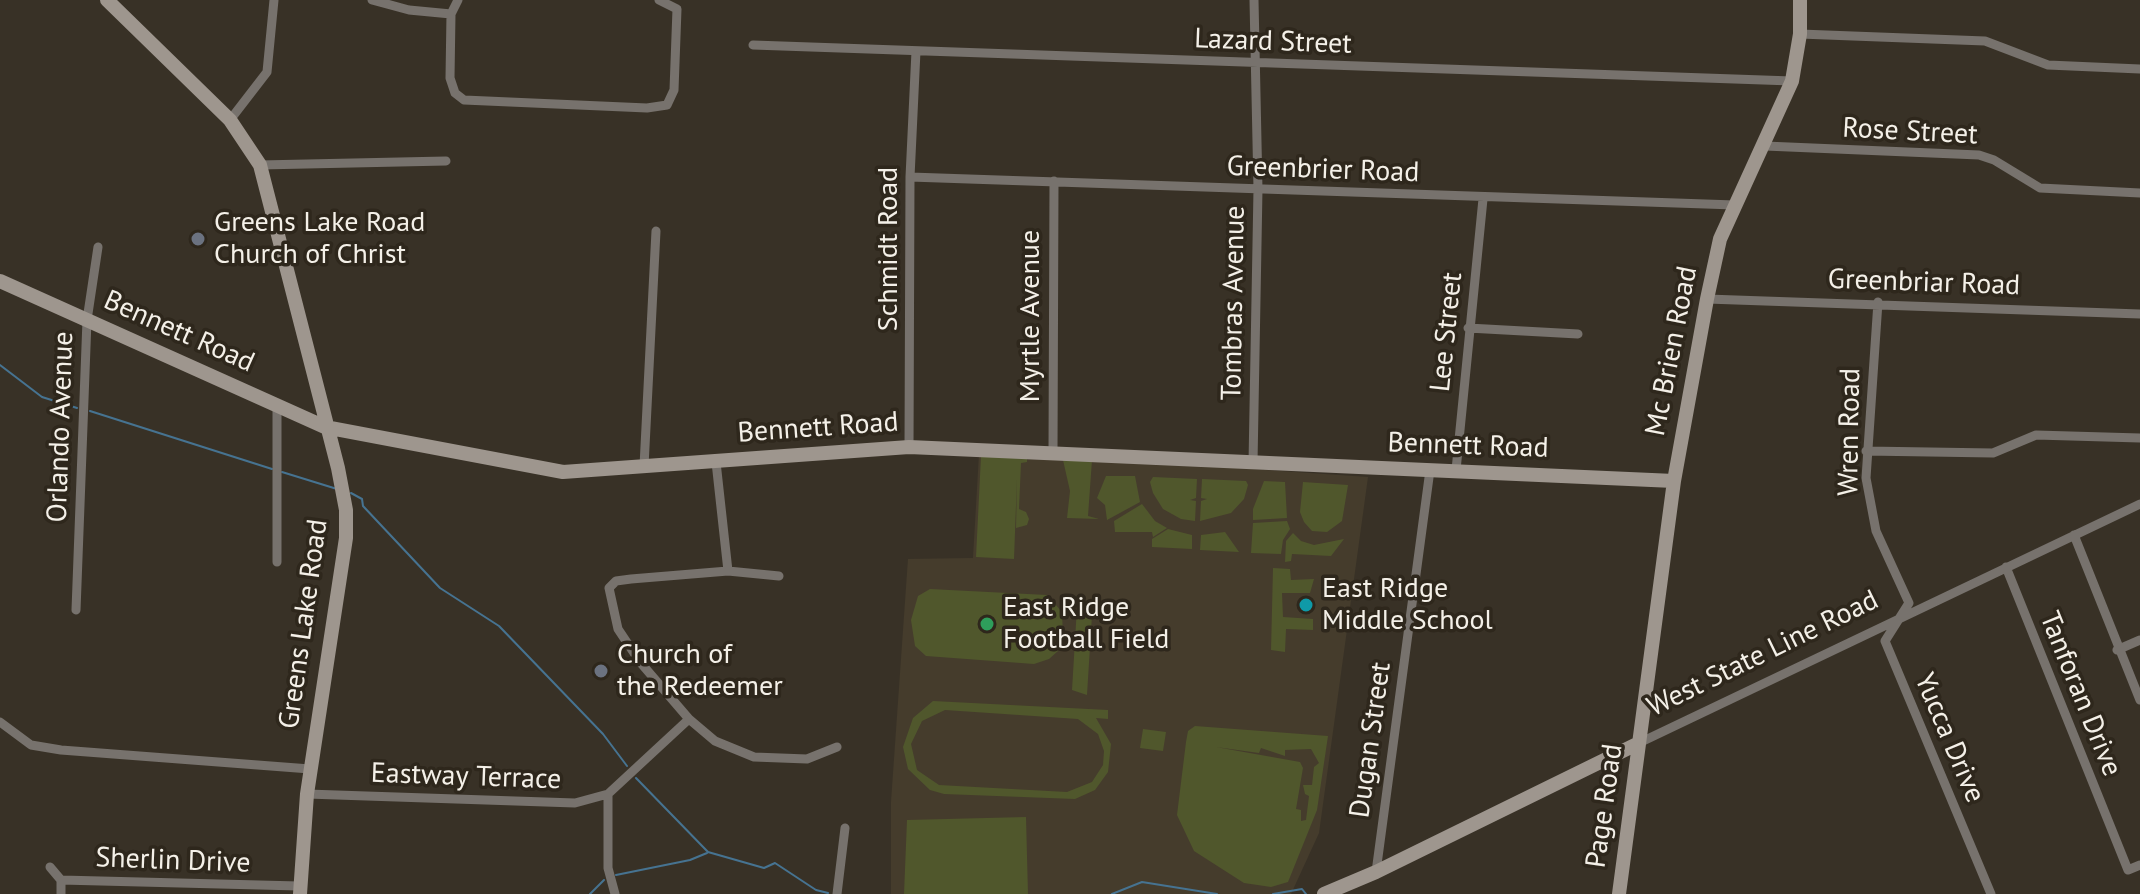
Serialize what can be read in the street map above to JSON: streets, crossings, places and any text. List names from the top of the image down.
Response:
{
  "streets": {
    "street": [
      "Lazard Street",
      "Rose Street",
      "Greenbrier Road",
      "Schmidt Road",
      "Greenbriar Road",
      "Tombras Avenue",
      "Myrtle Avenue",
      "Bennett Road",
      "Lee Street",
      "Mc Brien Road",
      "Orlando Avenue",
      "Wren Road",
      "Greens Lake Road",
      "West State Line Road",
      "Tanforan Drive",
      "Yucca Drive",
      "Dugan Street",
      "Eastway Terrace",
      "Page Road",
      "Sherlin Drive"
    ]
  },
  "crossings": [
    ["Lazard Street", "Schmidt Road"],
    ["Lazard Street", "Tombras Avenue"],
    ["Lazard Street", "Mc Brien Road"],
    ["Rose Street", "Mc Brien Road"],
    ["Greenbrier Road", "Schmidt Road"],
    ["Greenbrier Road", "Tombras Avenue"],
    ["Greenbrier Road", "Myrtle Avenue"],
    ["Greenbrier Road", "Lee Street"],
    ["Greenbrier Road", "Mc Brien Road"],
    ["Schmidt Road", "Bennett Road"],
    ["Greenbriar Road", "Mc Brien Road"],
    ["Greenbriar Road", "Wren Road"],
    ["Tombras Avenue", "Bennett Road"],
    ["Myrtle Avenue", "Bennett Road"],
    ["Bennett Road", "Lee Street"],
    ["Bennett Road", "Mc Brien Road"],
    ["Bennett Road", "Orlando Avenue"],
    ["Bennett Road", "Greens Lake Road"],
    ["Bennett Road", "Dugan Street"],
    ["Mc Brien Road", "Page Road"],
    ["Wren Road", "Yucca Drive"],
    ["Greens Lake Road", "Eastway Terrace"],
    ["Greens Lake Road", "Sherlin Drive"],
    ["West State Line Road", "Tanforan Drive"],
    ["West State Line Road", "Yucca Drive"],
    ["West State Line Road", "Dugan Street"],
    ["West State Line Road", "Page Road"]
  ],
  "places": [
    "Greens Lake Road Church of Christ",
    "East Ridge Middle School",
    "East Ridge Football Field",
    "Church of the Redeemer"
  ]
}
